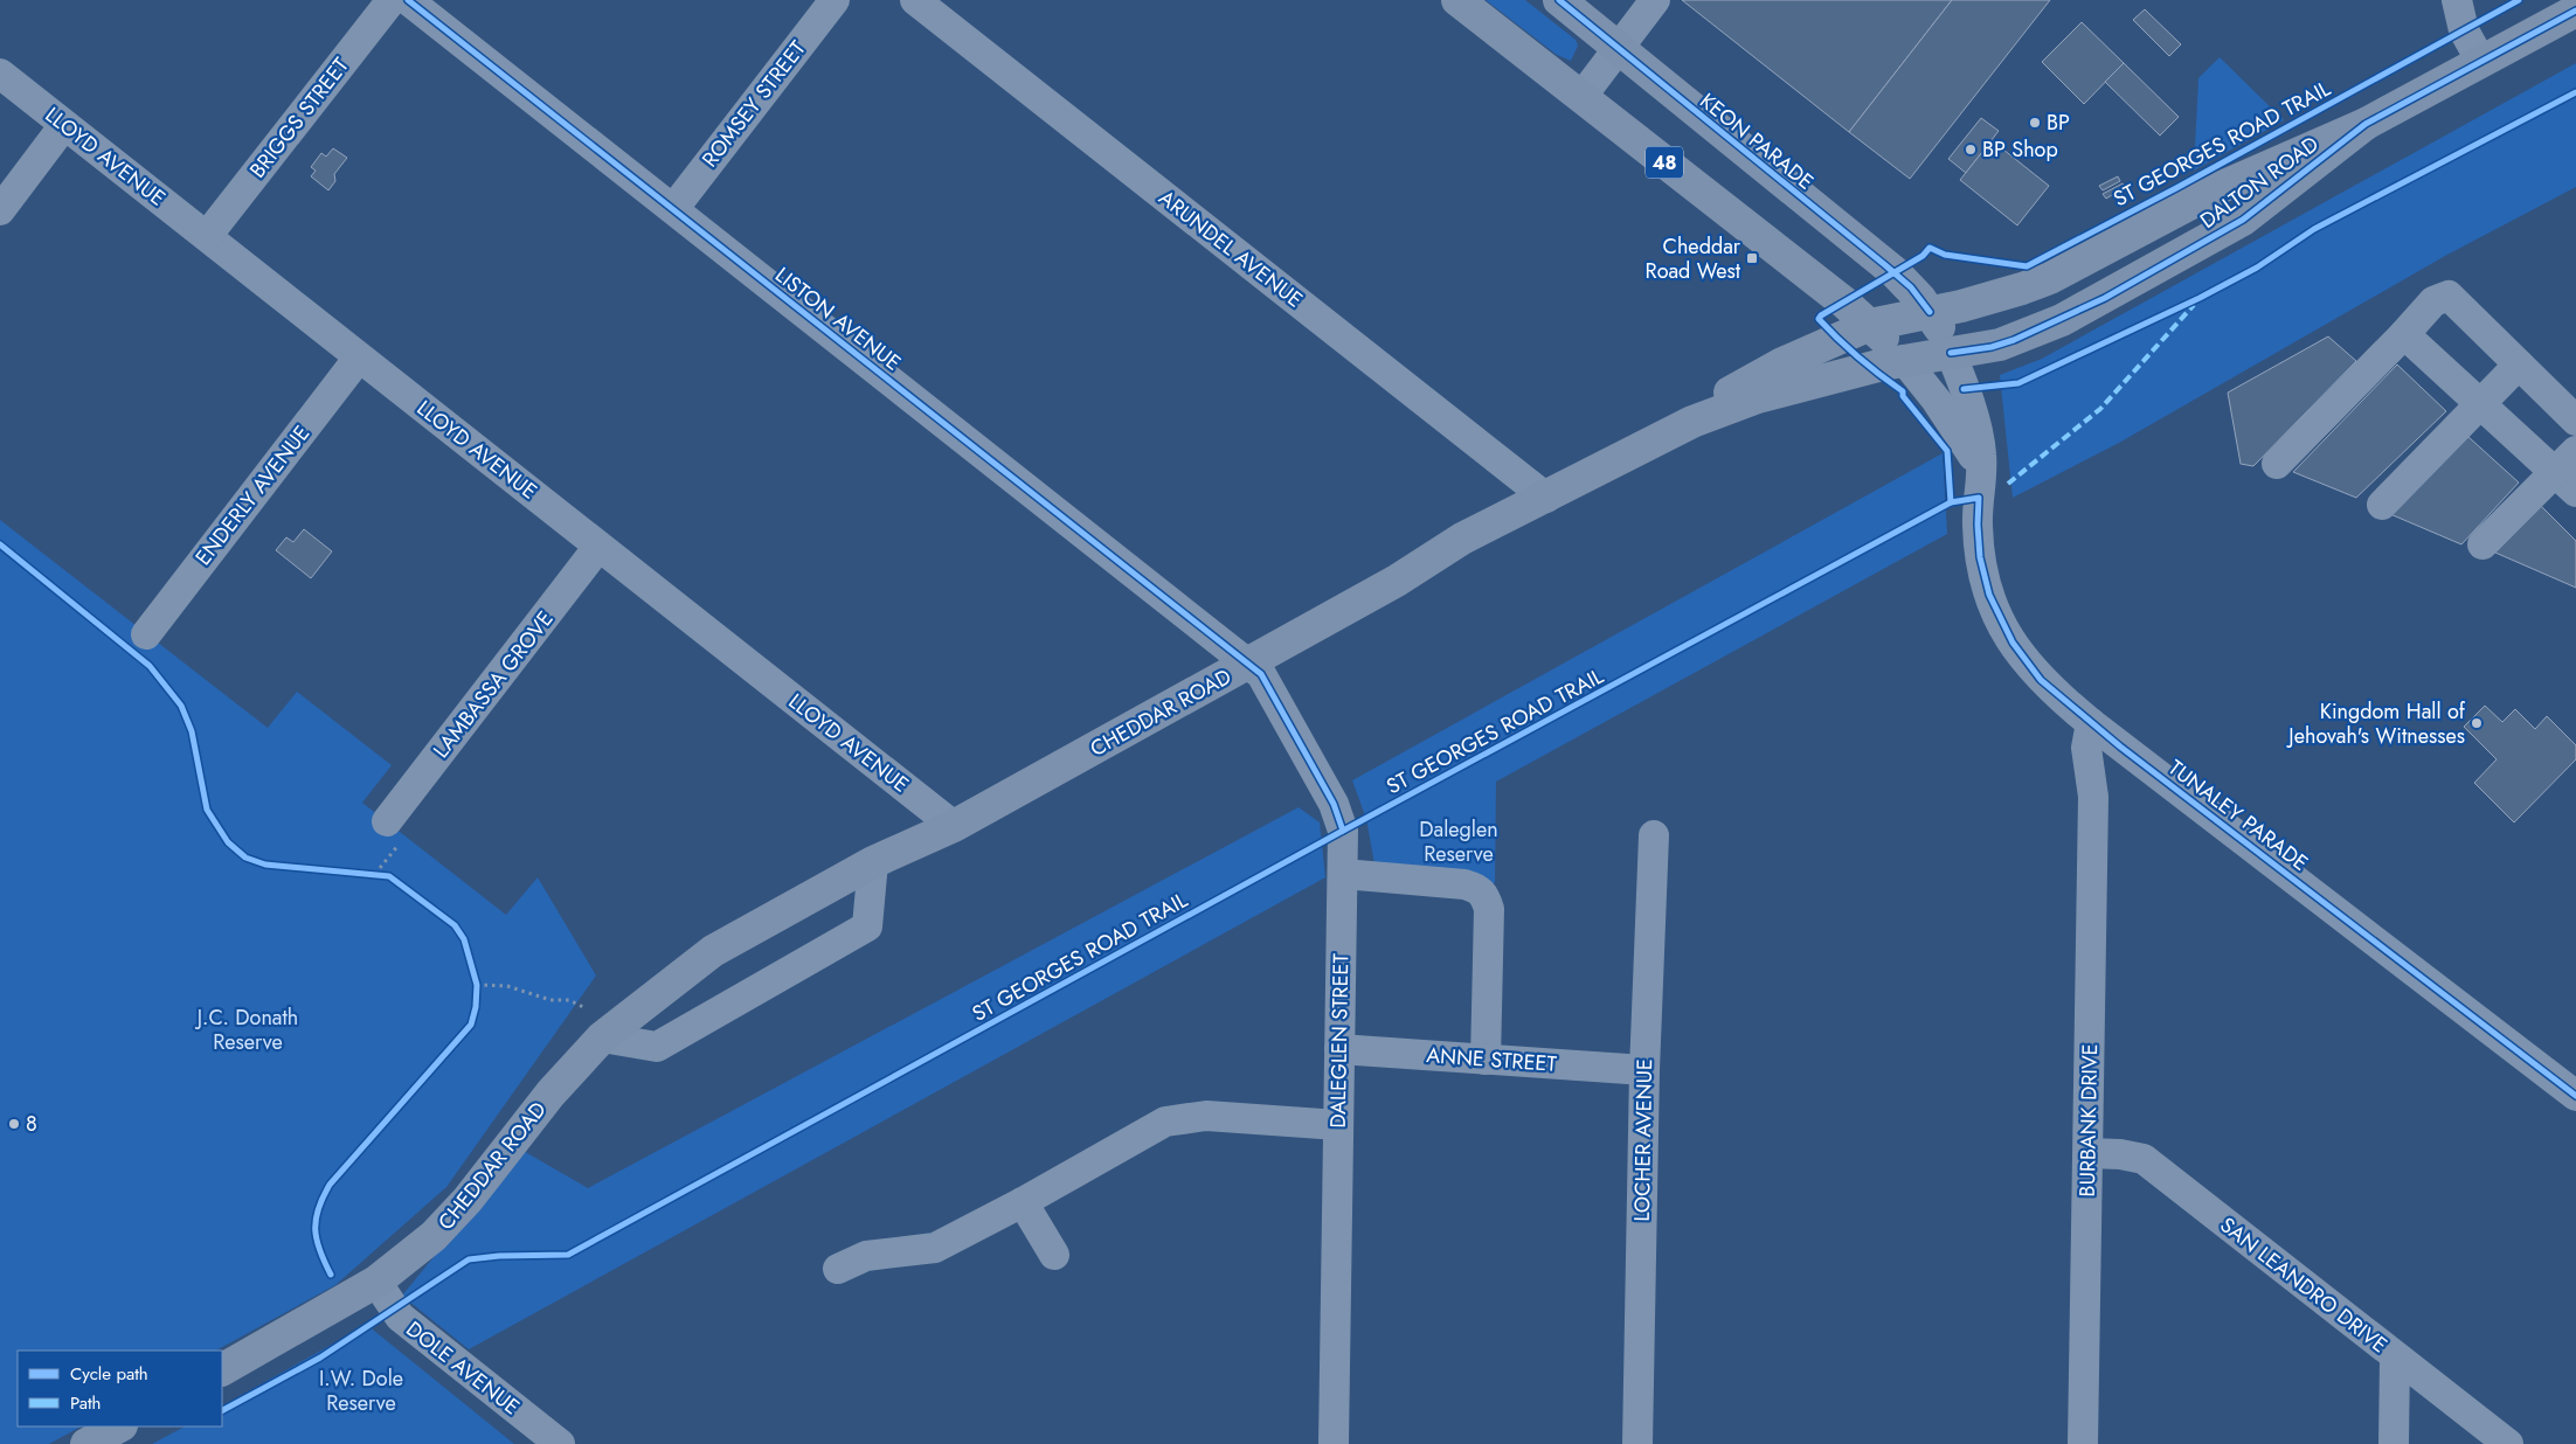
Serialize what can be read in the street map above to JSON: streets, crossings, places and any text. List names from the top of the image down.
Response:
{
  "streets": {
    "main road": [
      "KEON PARADE",
      "48",
      "DALTON ROAD",
      "CHEDDAR ROAD"
    ],
    "street": [
      "ROMSEY STREET",
      "BRIGGS STREET",
      "LLOYD AVENUE",
      "ARUNDEL AVENUE",
      "LISTON AVENUE",
      "ENDERLY AVENUE",
      "LAMBASSA GROVE",
      "TUNALEY PARADE",
      "DALEGLEN STREET",
      "ANNE STREET",
      "BURBANK DRIVE",
      "LOCHER AVENUE",
      "SAN LEANDRO DRIVE",
      "DOLE AVENUE"
    ],
    "cycle path": ["ST GEORGES ROAD TRAIL"]
  },
  "crossings": [
    ["ROMSEY STREET", "LISTON AVENUE"],
    ["BRIGGS STREET", "LLOYD AVENUE"],
    ["KEON PARADE", "DALTON ROAD"],
    ["KEON PARADE", "TUNALEY PARADE"],
    ["LLOYD AVENUE", "ENDERLY AVENUE"],
    ["LLOYD AVENUE", "LAMBASSA GROVE"],
    ["LLOYD AVENUE", "CHEDDAR ROAD"],
    ["48", "DALTON ROAD"],
    ["48", "CHEDDAR ROAD"],
    ["DALTON ROAD", "CHEDDAR ROAD"],
    ["DALTON ROAD", "TUNALEY PARADE"],
    ["ARUNDEL AVENUE", "CHEDDAR ROAD"],
    ["LISTON AVENUE", "CHEDDAR ROAD"],
    ["LISTON AVENUE", "DALEGLEN STREET"],
    ["CHEDDAR ROAD", "DALEGLEN STREET"],
    ["CHEDDAR ROAD", "DOLE AVENUE"],
    ["TUNALEY PARADE", "BURBANK DRIVE"],
    ["DALEGLEN STREET", "ANNE STREET"],
    ["ANNE STREET", "LOCHER AVENUE"],
    ["BURBANK DRIVE", "SAN LEANDRO DRIVE"]
  ],
  "parks": ["Daleglen Reserve", "J.C. Donath Reserve", "I.W. Dole Reserve"],
  "places": {
    "other": [
      "BP",
      "BP Shop",
      "Kingdom Hall of Jehovah's Witnesses",
      "8"
    ],
    "transit": ["Cheddar Road West"]
  },
  "legend": ["Cycle path", "Path"]
}
